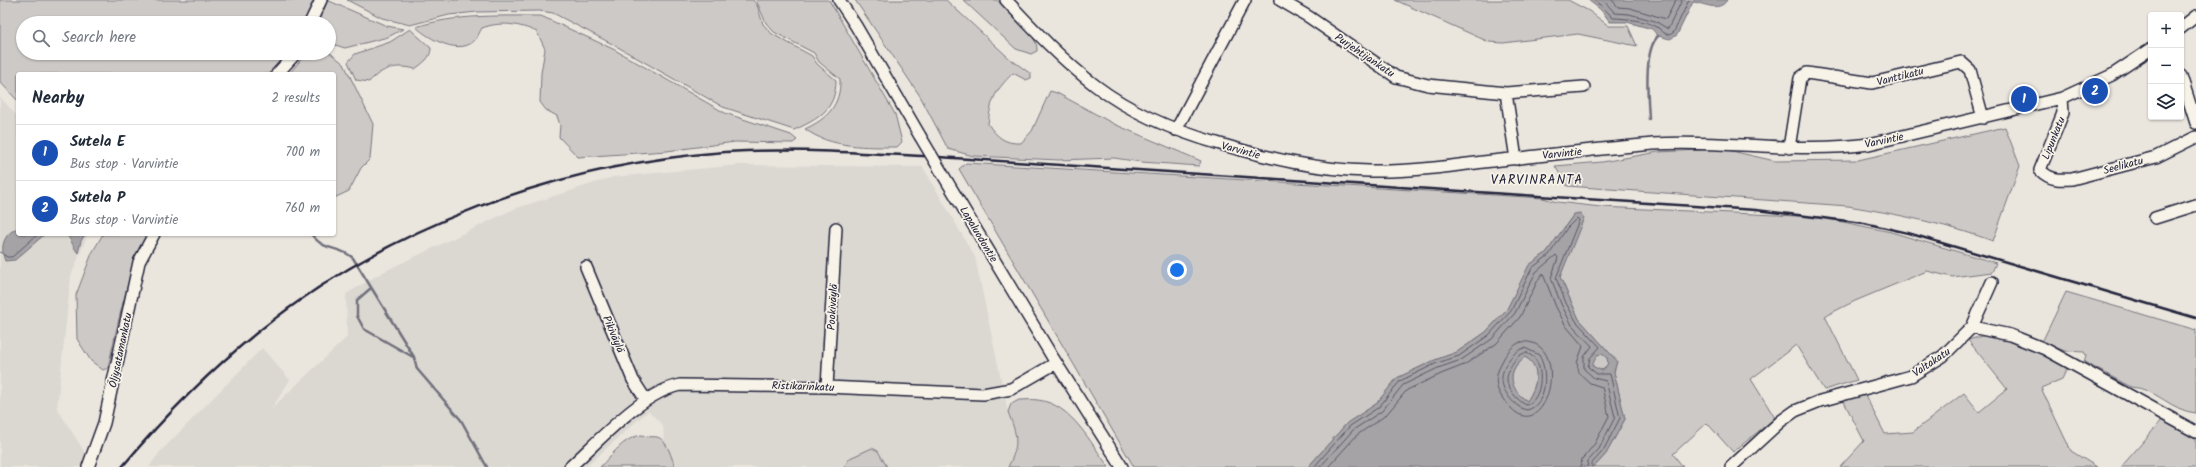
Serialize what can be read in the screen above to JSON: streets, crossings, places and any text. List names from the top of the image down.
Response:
{
  "streets": {
    "street": [
      "Purjehtijankatu",
      "Vanttikatu",
      "Lipunkatu",
      "Varvintie",
      "Seelikatu",
      "Lapaluodontie",
      "Pookiväylä",
      "Pikiväylä",
      "Öljysatamankatu",
      "Valtakatu",
      "Ristikarinkatu"
    ]
  },
  "crossings": [
    ["Vanttikatu", "Varvintie"],
    ["Lipunkatu", "Varvintie"],
    ["Lipunkatu", "Seelikatu"],
    ["Lapaluodontie", "Ristikarinkatu"],
    ["Pookiväylä", "Ristikarinkatu"],
    ["Pikiväylä", "Ristikarinkatu"]
  ],
  "districts": ["VARVINRANTA"],
  "page": {
    "map_buttons": ["+", "−"],
    "search": "Search here",
    "heading": ["Nearby", "2 results"],
    "pins": ["2", "1"],
    "list": [
      {
        "mark": "1",
        "name": "Sutela E",
        "note": "Bus stop · Varvintie",
        "value": "700 m"
      },
      {
        "mark": "2",
        "name": "Sutela P",
        "note": "Bus stop · Varvintie",
        "value": "760 m"
      }
    ]
  }
}
